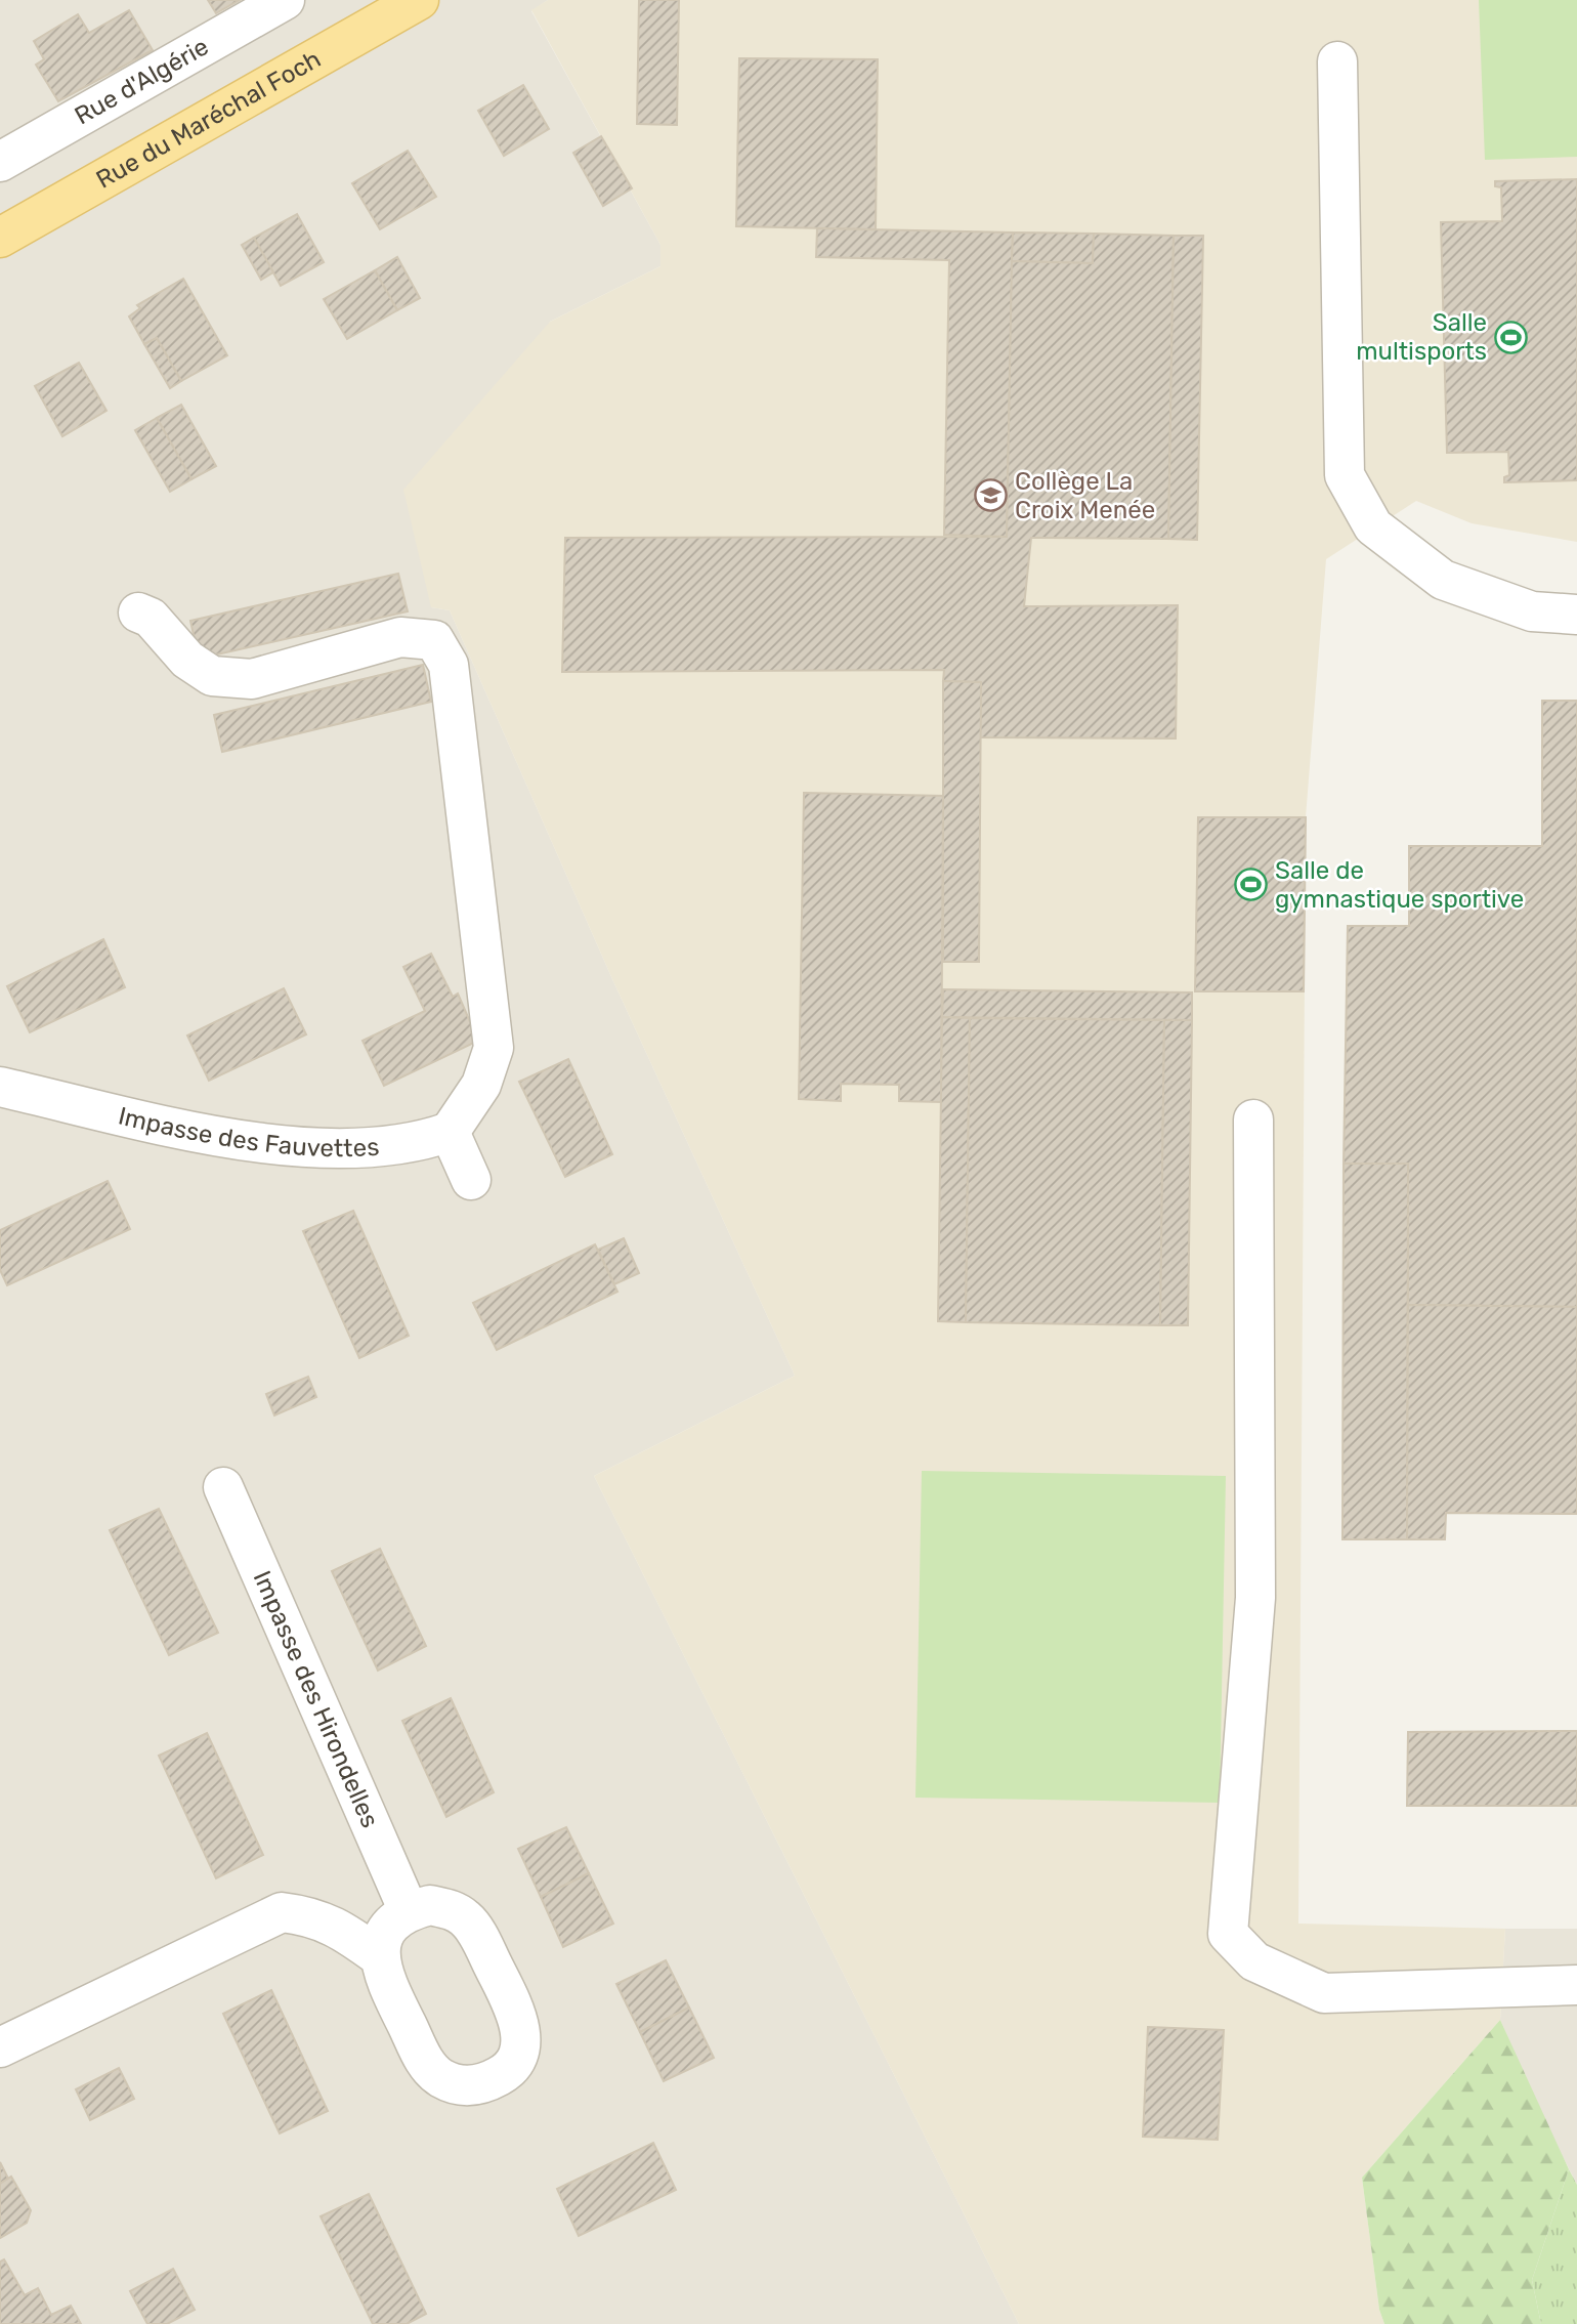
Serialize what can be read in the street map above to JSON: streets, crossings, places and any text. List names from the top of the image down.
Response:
{
  "streets": {
    "main road": ["Rue du Maréchal Foch"],
    "street": ["Rue d'Algérie", "Impasse des Fauvettes", "Impasse des Hirondelles"]
  },
  "places": {
    "sports": ["Salle multisports", "Salle de gymnastique sportive"],
    "school or university": ["Collège La Croix Menée"]
  }
}
